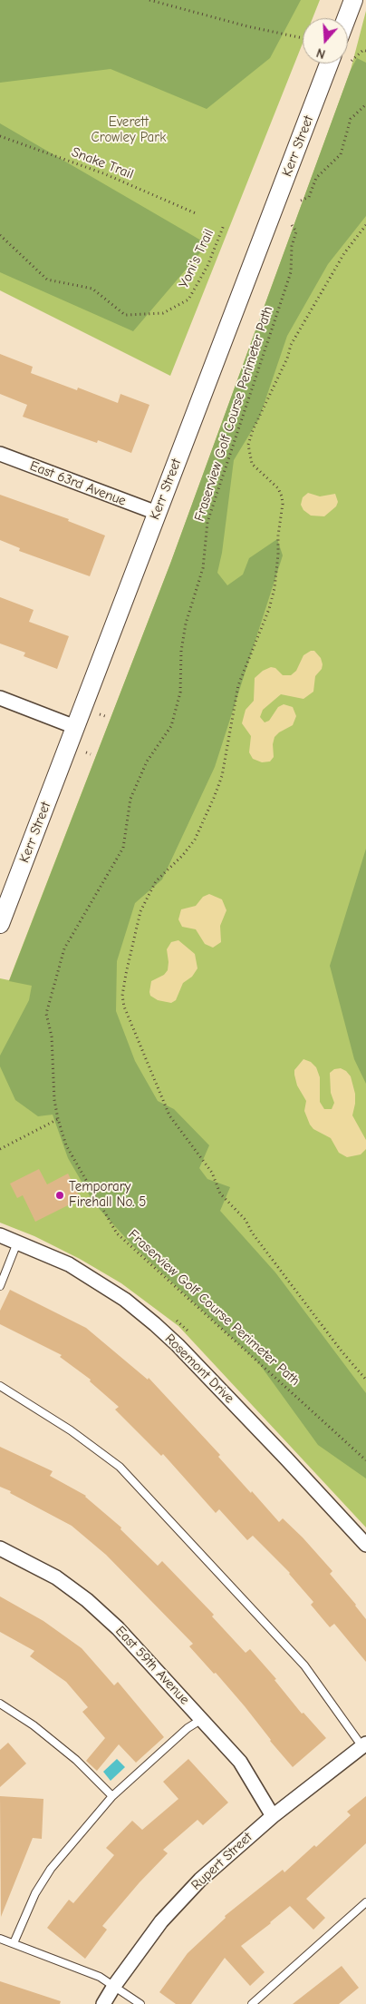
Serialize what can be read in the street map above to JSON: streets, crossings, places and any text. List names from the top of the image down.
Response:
{
  "streets": {
    "street": [
      "Kerr Street",
      "East 63rd Avenue",
      "Rosemont Drive",
      "East 59th Avenue",
      "Rupert Street"
    ],
    "path": ["Snake Trail", "Yoni's Trail", "Fraserview Golf Course Perimeter Path"]
  },
  "crossings": [
    ["Kerr Street", "East 63rd Avenue"],
    ["East 59th Avenue", "Rupert Street"]
  ],
  "parks": ["Everett Crowley Park"],
  "places": ["Temporary Firehall No. 5"],
  "north": "bottom"
}
